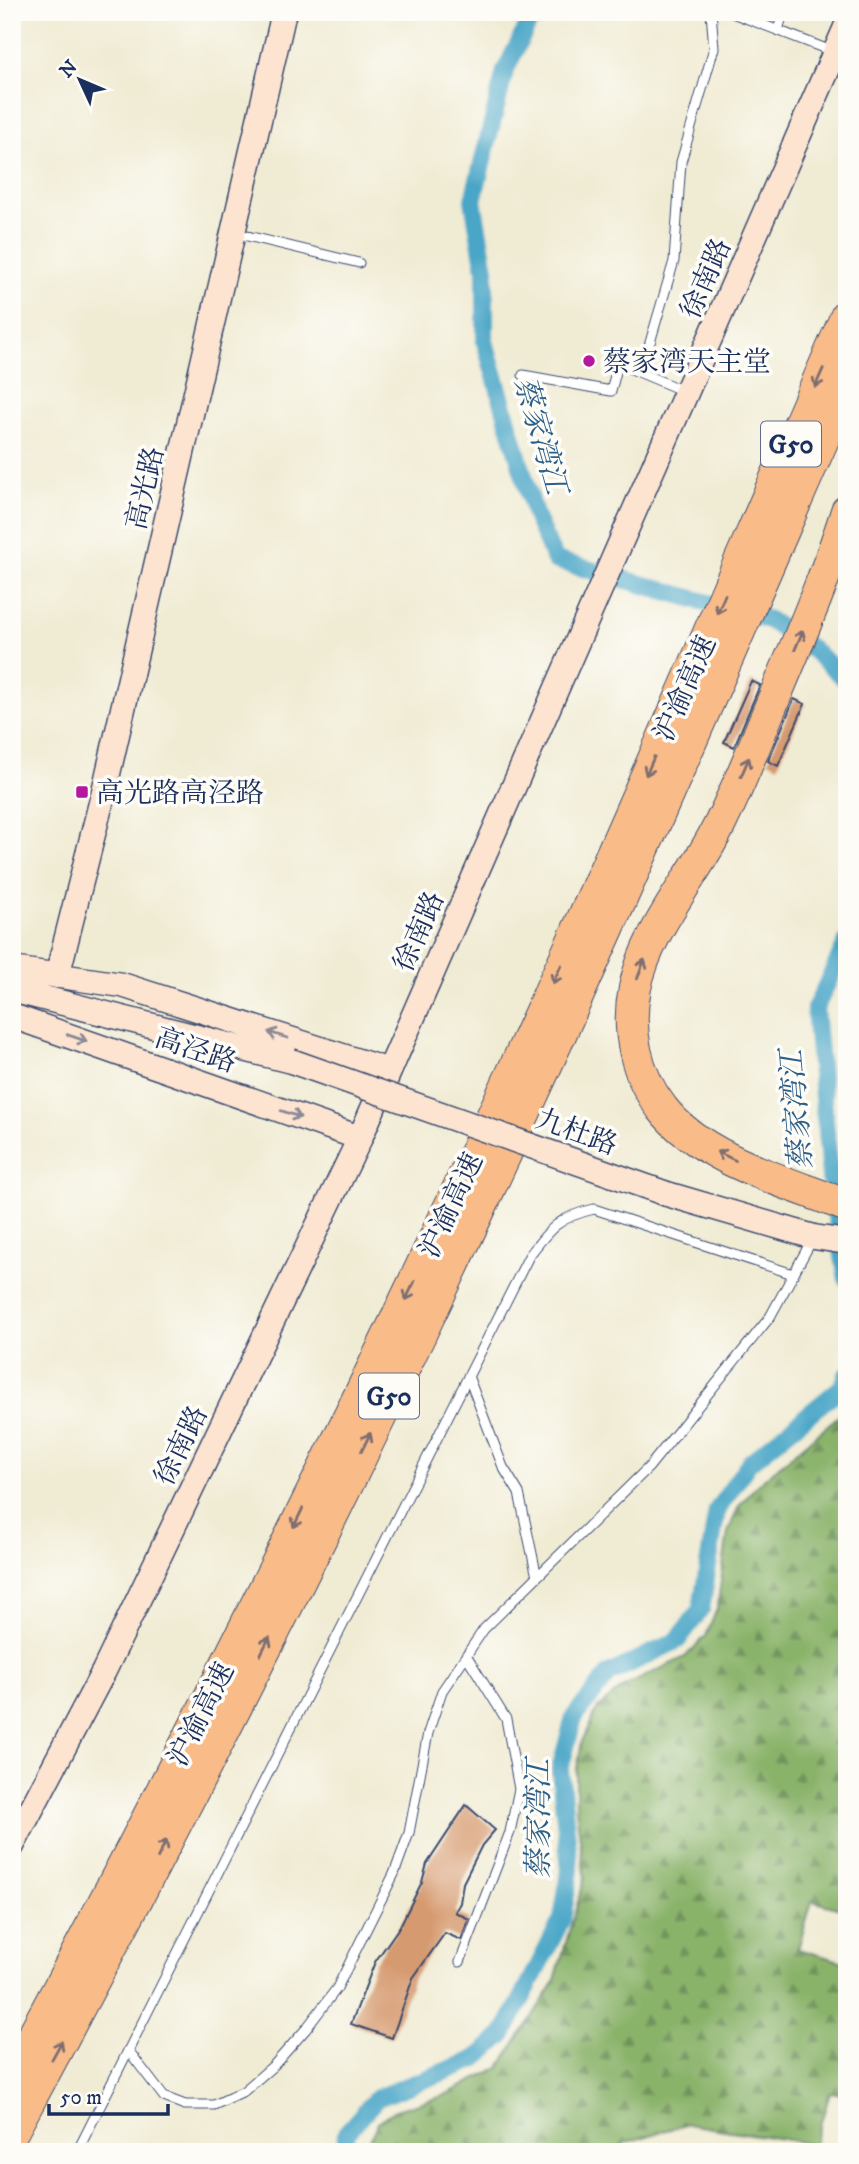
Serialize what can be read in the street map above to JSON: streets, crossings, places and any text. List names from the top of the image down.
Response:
{
  "streets": {
    "highway": ["G50", "沪渝高速"],
    "street": [
      "徐南路",
      "高光路",
      "高泾路",
      "九杜路"
    ]
  },
  "crossings": [
    ["徐南路", "高泾路"],
    ["高泾路", "九杜路"]
  ],
  "water": ["蔡家湾江"],
  "places": {
    "other": ["蔡家湾天主堂"],
    "transit": ["高光路高泾路"]
  },
  "scale_bar": "50 m",
  "north": "top left"
}
